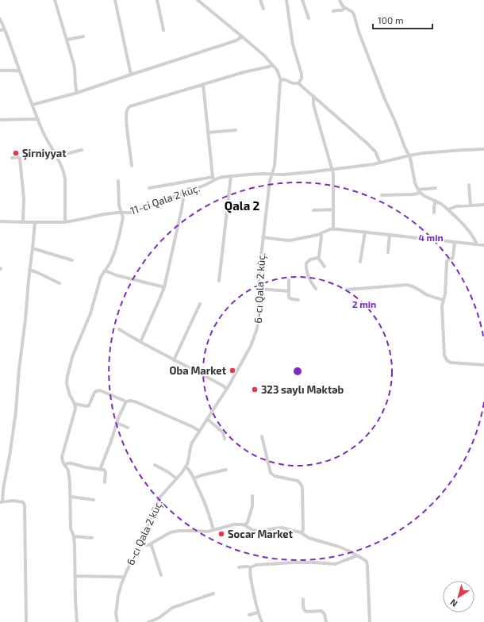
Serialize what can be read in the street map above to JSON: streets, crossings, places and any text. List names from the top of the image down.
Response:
{
  "streets": {
    "street": ["11-ci Qala 2 küç.", "6-cı Qala 2 küç."]
  },
  "crossings": [
    ["11-ci Qala 2 küç.", "6-cı Qala 2 küç."]
  ],
  "districts": ["Qala 2"],
  "places": [
    "Şirniyyat",
    "Oba Market",
    "323 saylı Məktəb",
    "Socar Market"
  ],
  "scale_bar": "100 m",
  "north": "bottom left",
  "rings": ["4 min", "2 min"]
}
